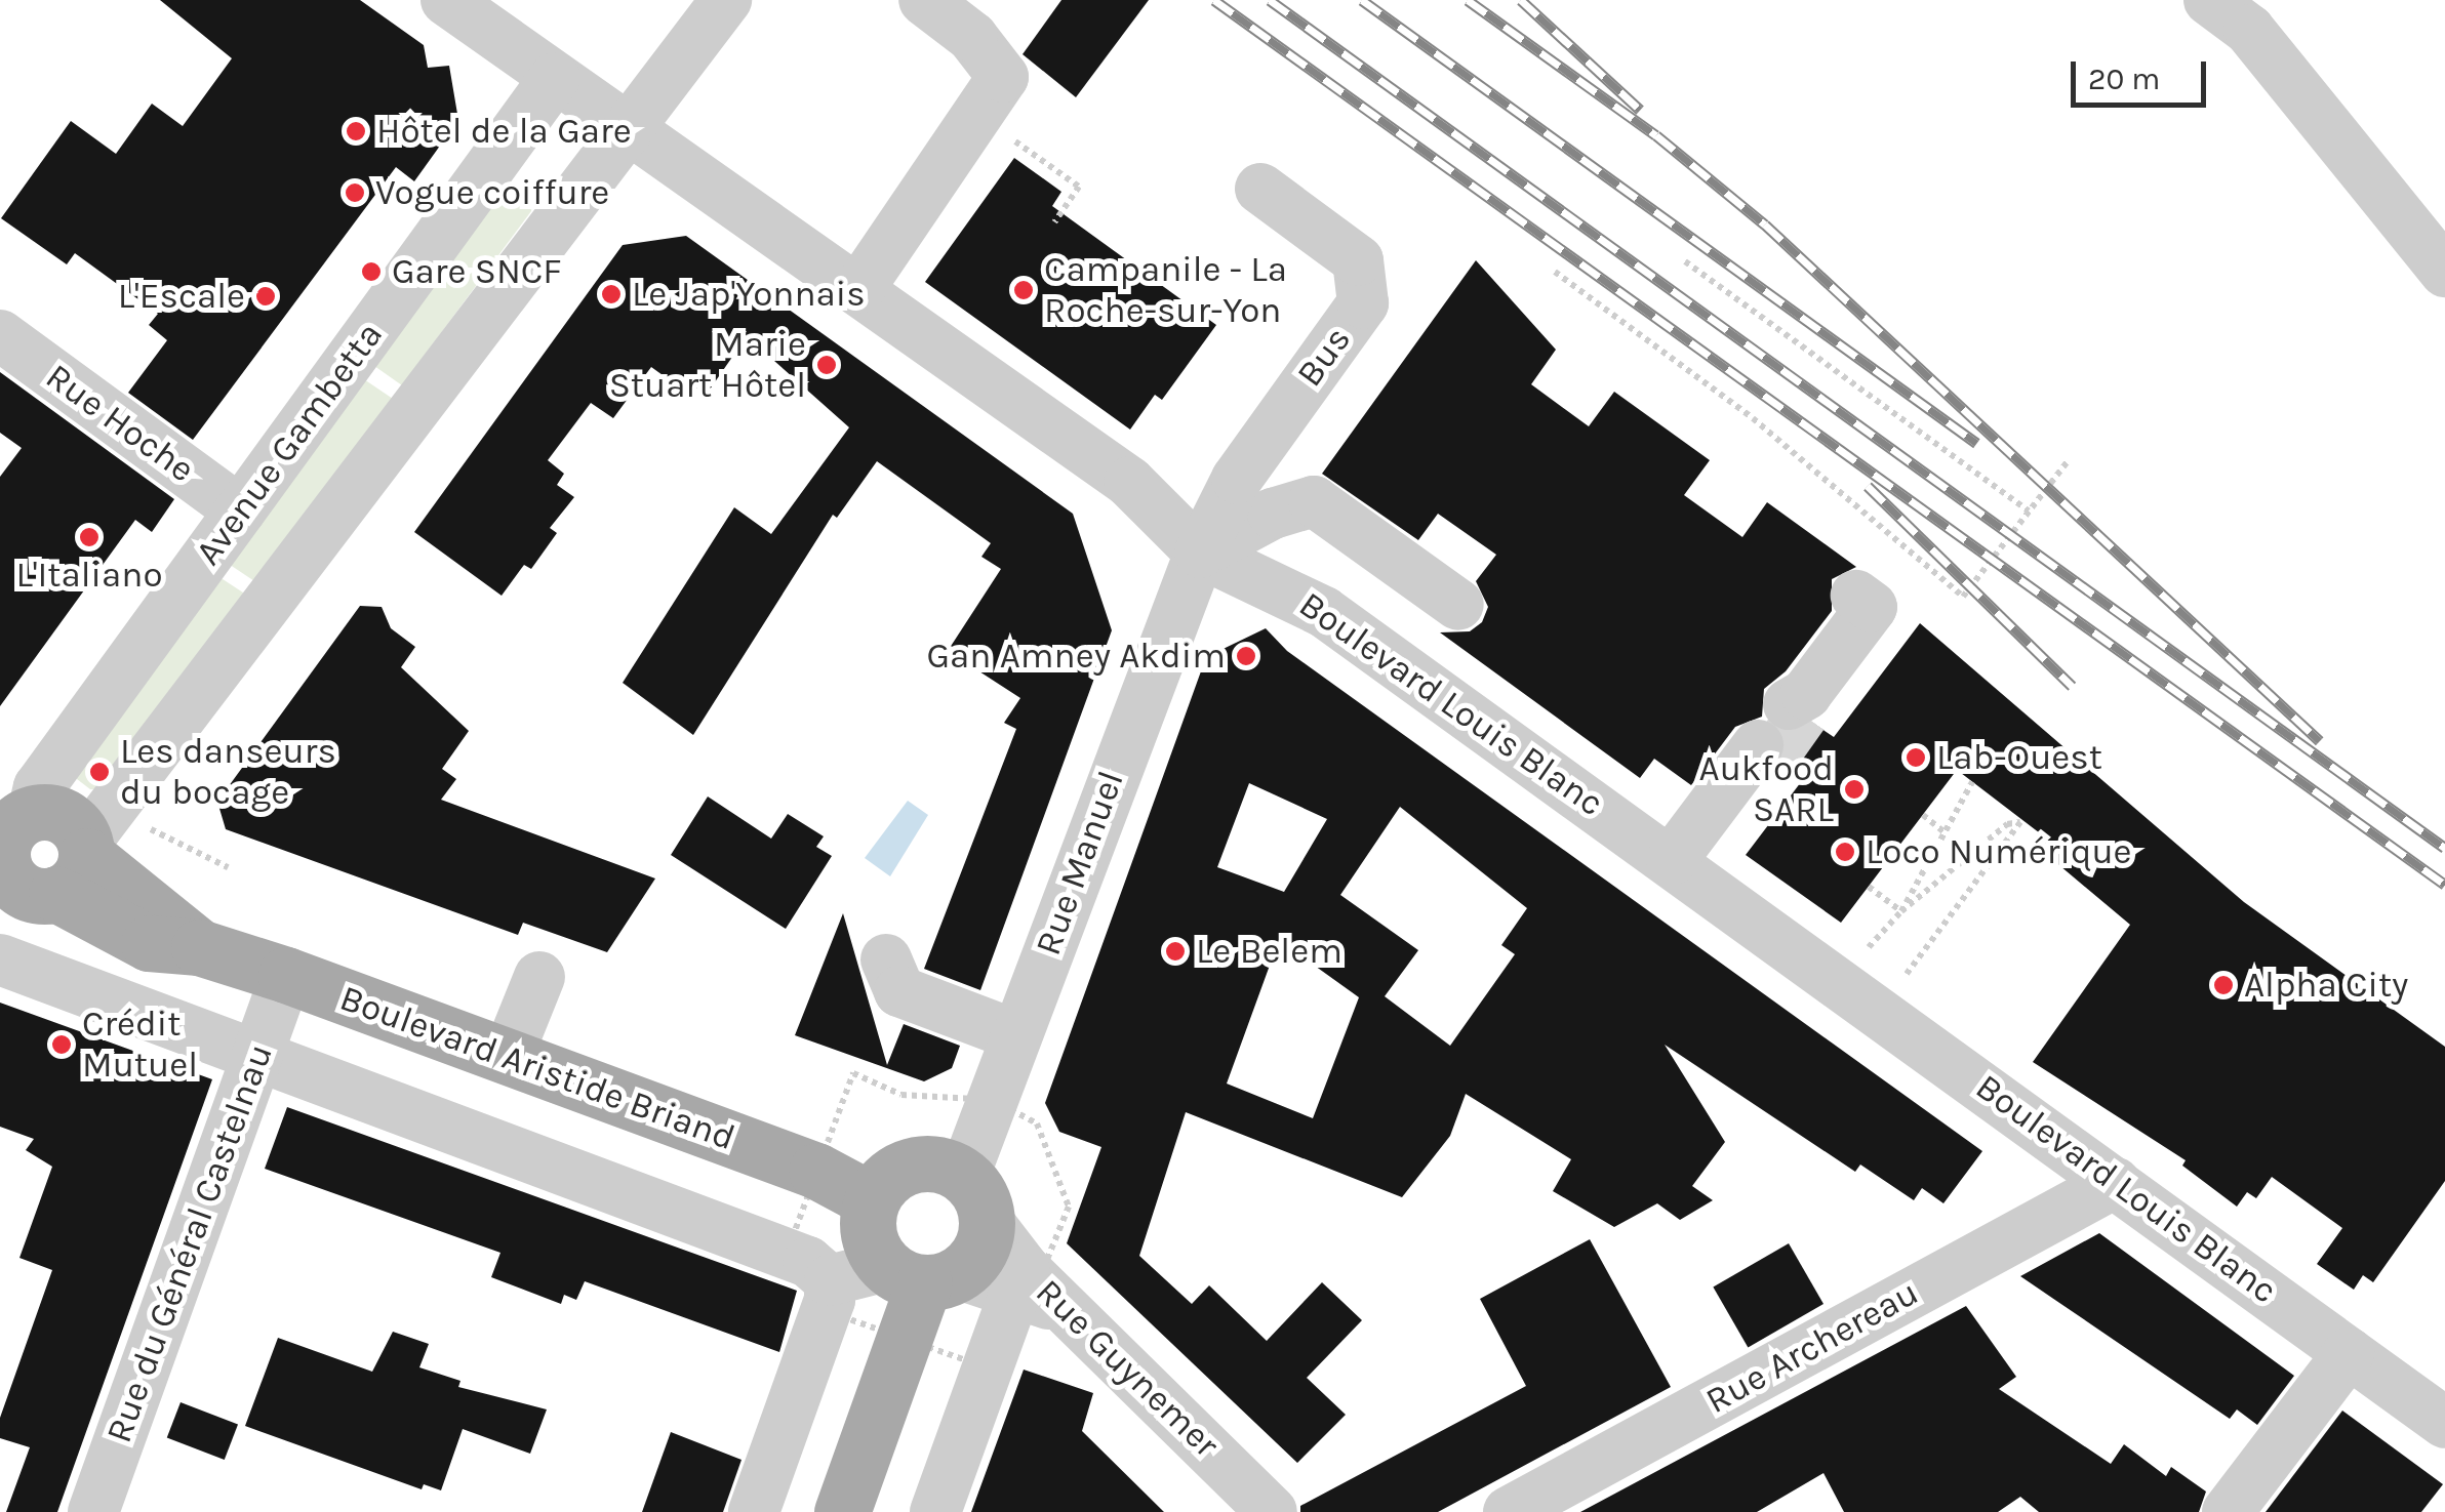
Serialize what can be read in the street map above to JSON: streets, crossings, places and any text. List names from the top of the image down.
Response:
{
  "streets": {
    "main road": ["Boulevard Aristide Briand"],
    "street": [
      "Bus",
      "Rue Hoche",
      "Avenue Gambetta",
      "Boulevard Louis Blanc",
      "Rue Manuel",
      "Rue du Général Castelnau",
      "Rue Archereau",
      "Rue Guynemer"
    ]
  },
  "crossings": [
    ["Bus", "Boulevard Louis Blanc"],
    ["Bus", "Rue Manuel"],
    ["Rue Hoche", "Avenue Gambetta"],
    ["Avenue Gambetta", "Boulevard Louis Blanc"],
    ["Avenue Gambetta", "Boulevard Aristide Briand"],
    ["Boulevard Louis Blanc", "Rue Manuel"],
    ["Boulevard Louis Blanc", "Rue Archereau"],
    ["Rue Manuel", "Boulevard Aristide Briand"],
    ["Rue Manuel", "Rue Guynemer"],
    ["Boulevard Aristide Briand", "Rue du Général Castelnau"],
    ["Boulevard Aristide Briand", "Rue Guynemer"]
  ],
  "places": [
    "Hôtel de la Gare",
    "Vogue coiffure",
    "Gare SNCF",
    "Campanile - La Roche-sur-Yon",
    "Le Jap'Yonnais",
    "L'Escale",
    "Marie Stuart Hôtel",
    "L'Italiano",
    "Gan Amney Akdim",
    "Lab-Ouest",
    "Les danseurs du bocage",
    "Aukfood SARL",
    "Loco Numérique",
    "Le Belem",
    "Alpha City",
    "Crédit Mutuel"
  ],
  "scale_bar": "20 m"
}
